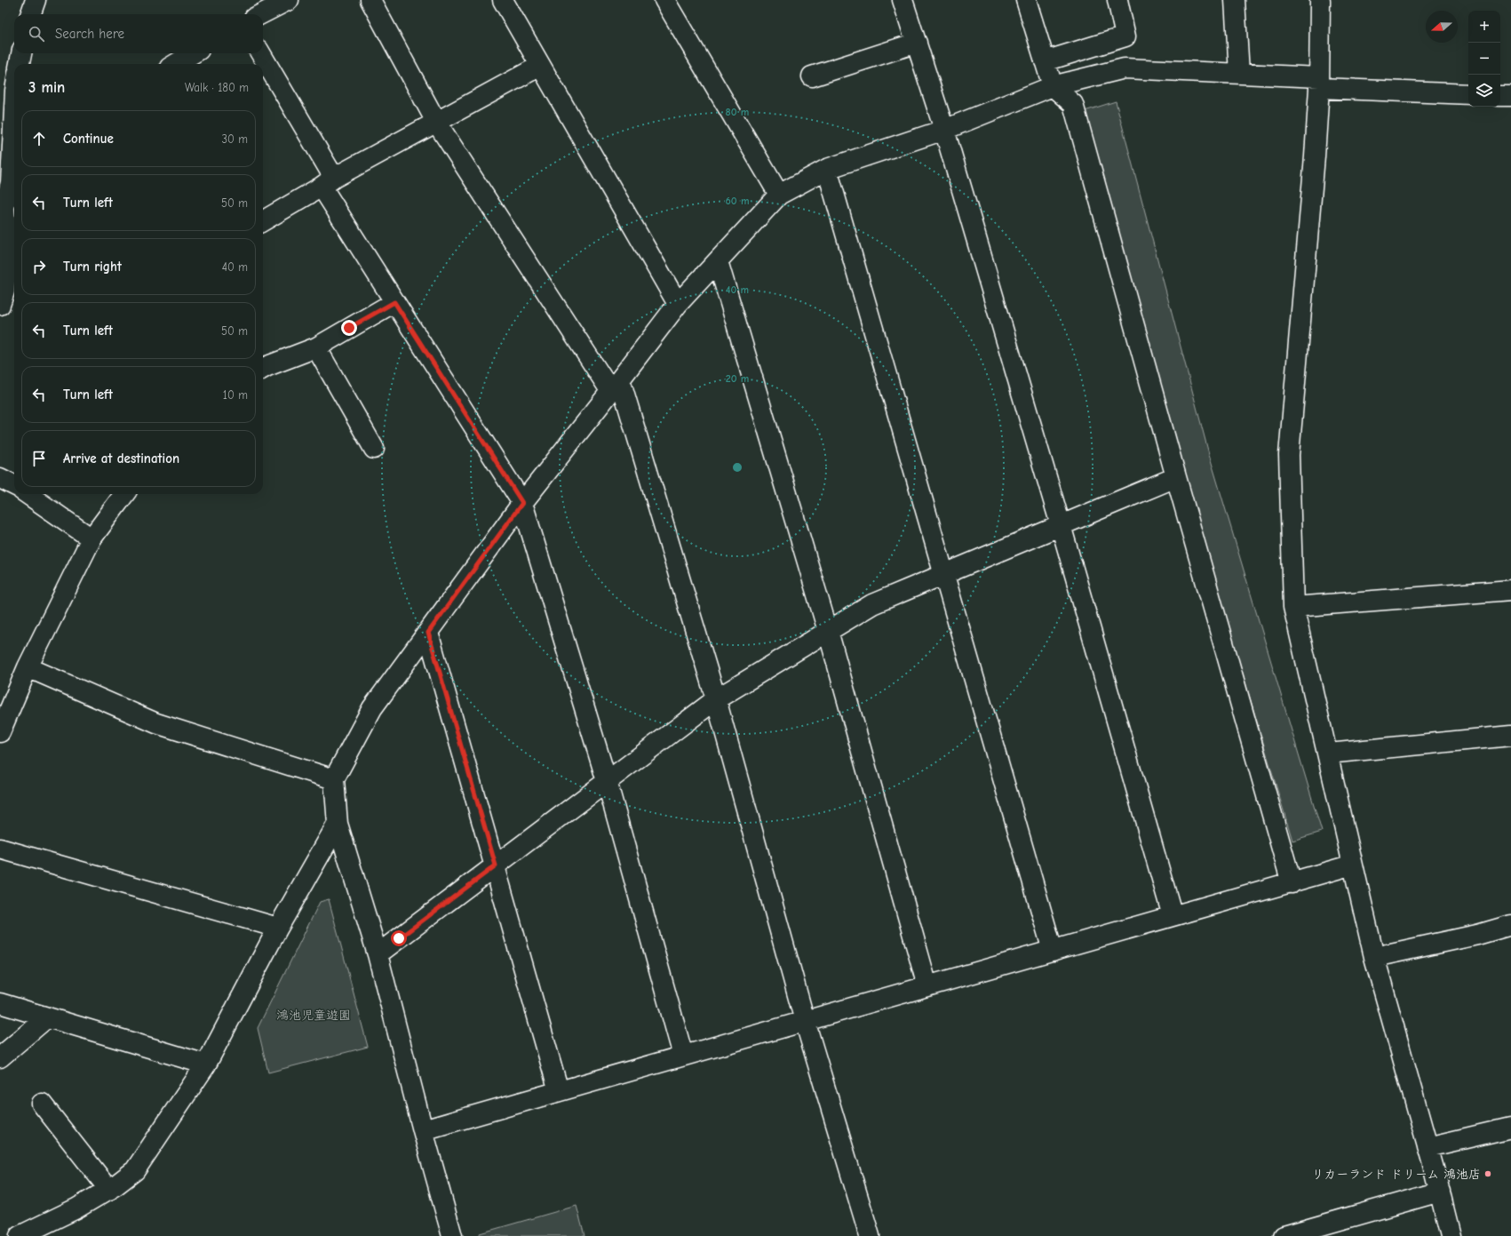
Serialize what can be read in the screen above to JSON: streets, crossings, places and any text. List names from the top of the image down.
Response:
{
  "parks": ["鴻池児童遊園"],
  "places": ["リカーランド ドリーム 鴻池店"],
  "north": "left",
  "page": {
    "map_buttons": ["+", "−"],
    "search": "Search here",
    "heading": ["3 min", "Walk · 180 m"],
    "list": [
      ["Continue", "30 m"],
      ["Turn left", "50 m"],
      ["Turn right", "40 m"],
      ["Turn left", "50 m"],
      ["Turn left", "10 m"],
      "Arrive at destination"
    ]
  },
  "rings": [
    "80 m",
    "60 m",
    "40 m",
    "20 m"
  ]
}
